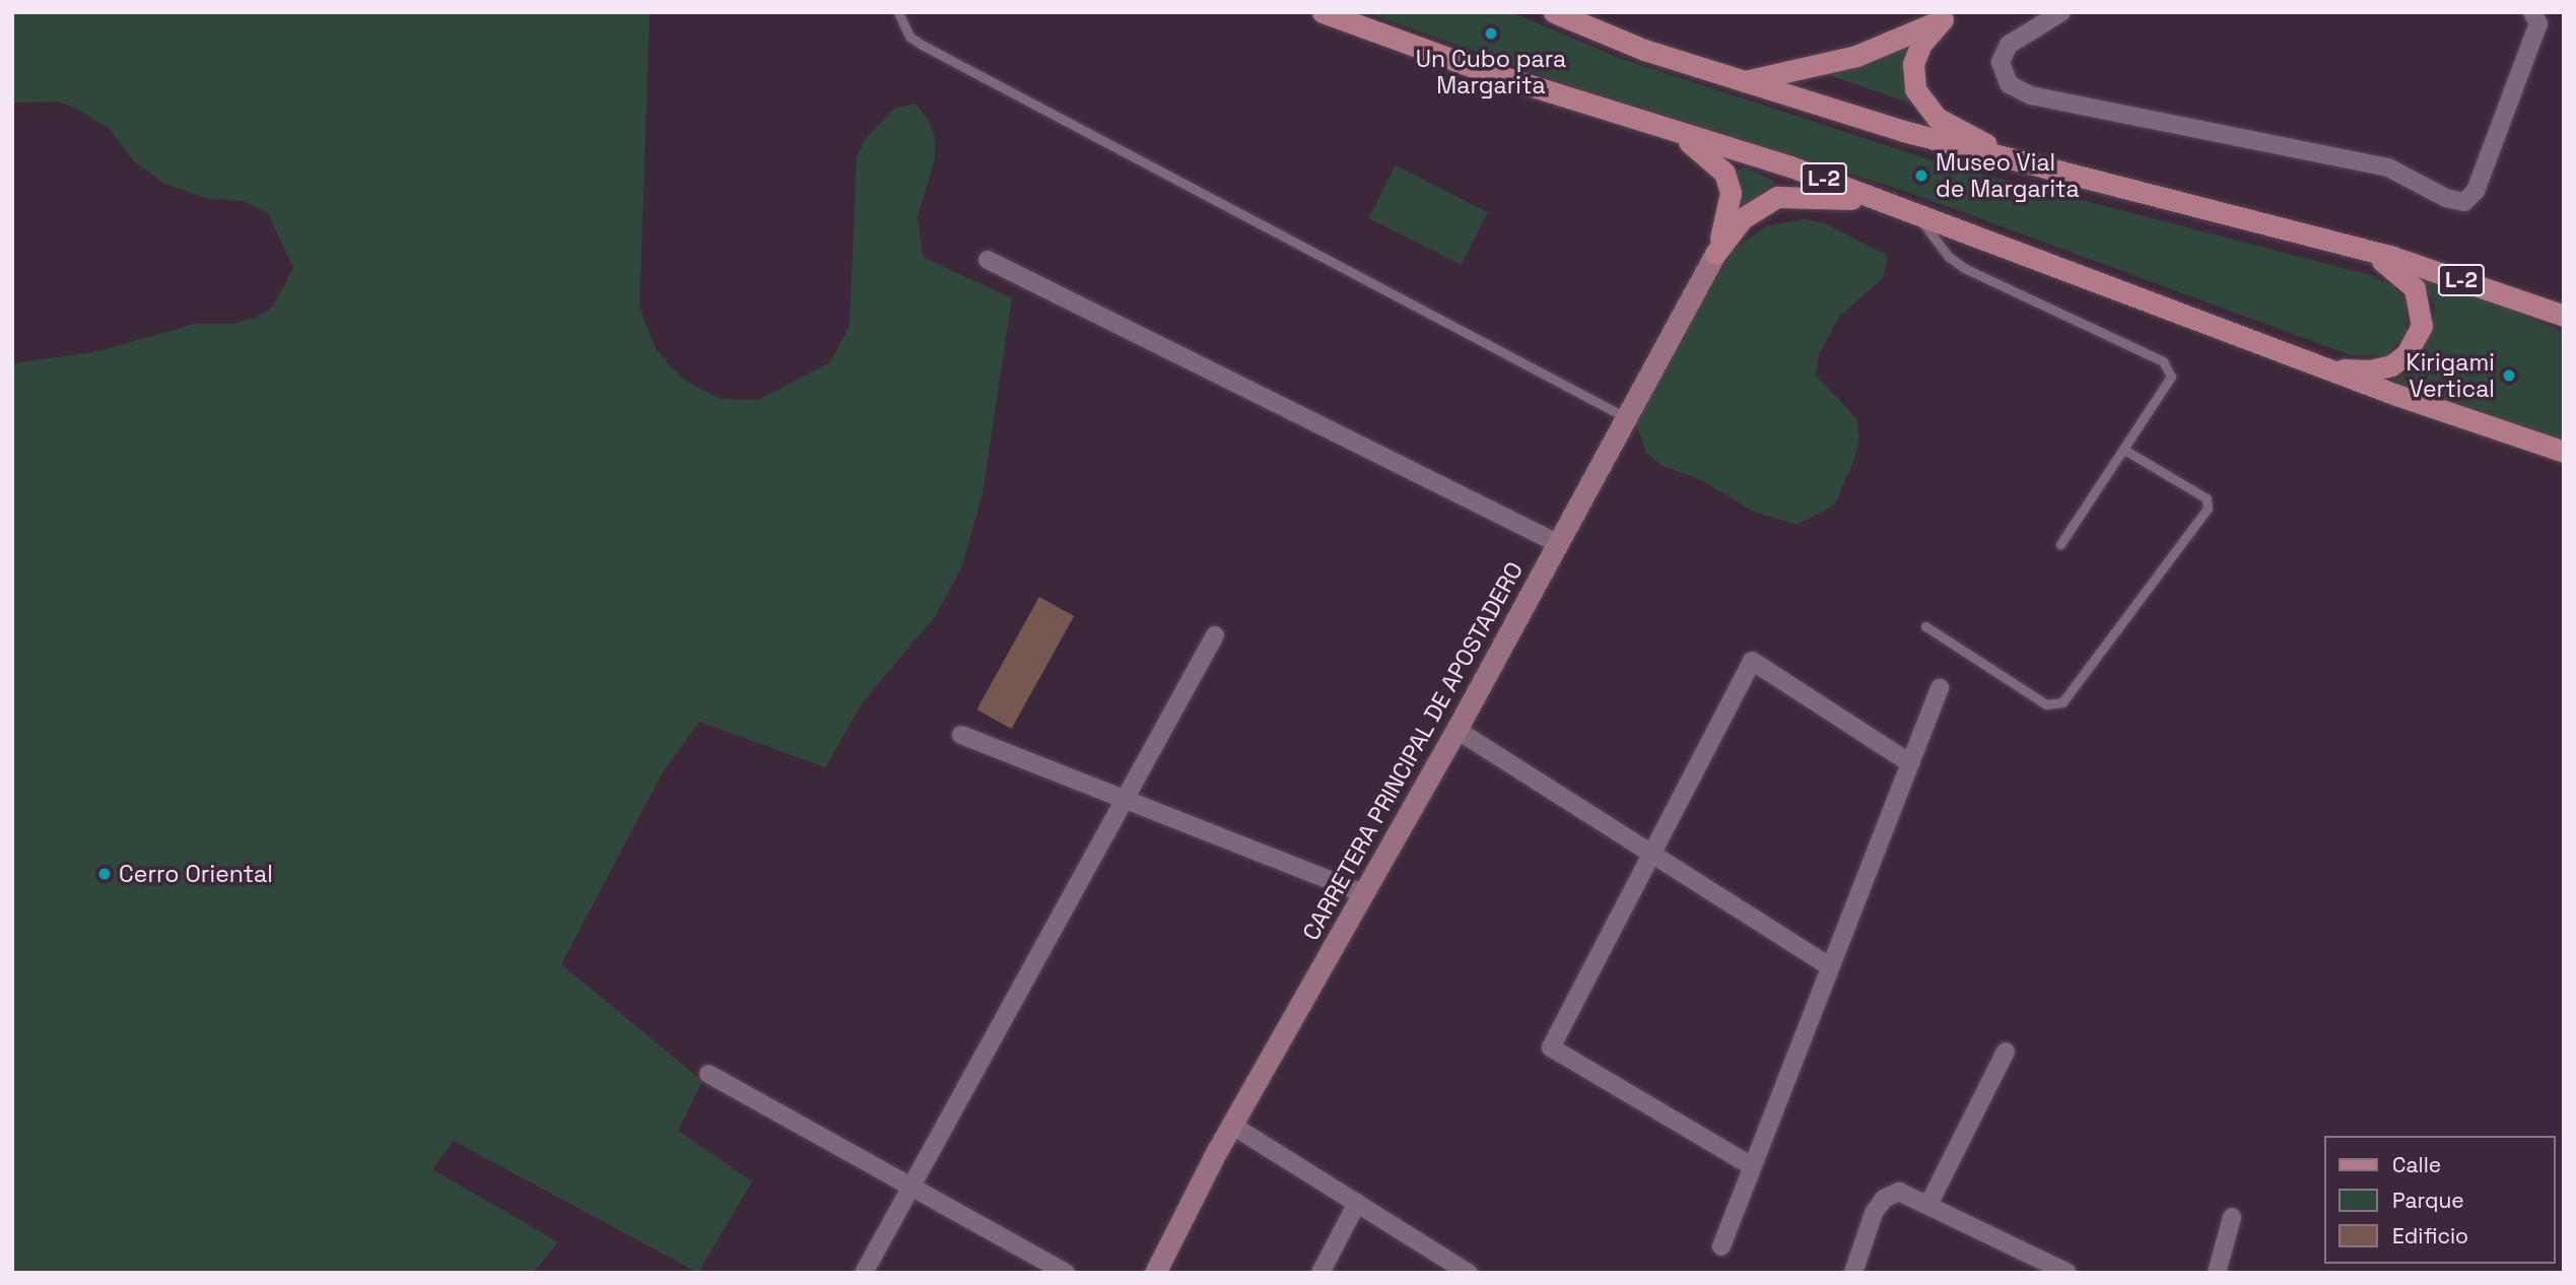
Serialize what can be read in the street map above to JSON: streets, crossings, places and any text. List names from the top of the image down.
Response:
{
  "streets": {
    "main road": ["L-2"],
    "street": ["CARRETERA PRINCIPAL DE APOSTADERO"]
  },
  "places": [
    "Un Cubo para Margarita",
    "Museo Vial de Margarita",
    "Kirigami Vertical",
    "Cerro Oriental"
  ],
  "legend": ["Calle", "Parque", "Edificio"]
}
